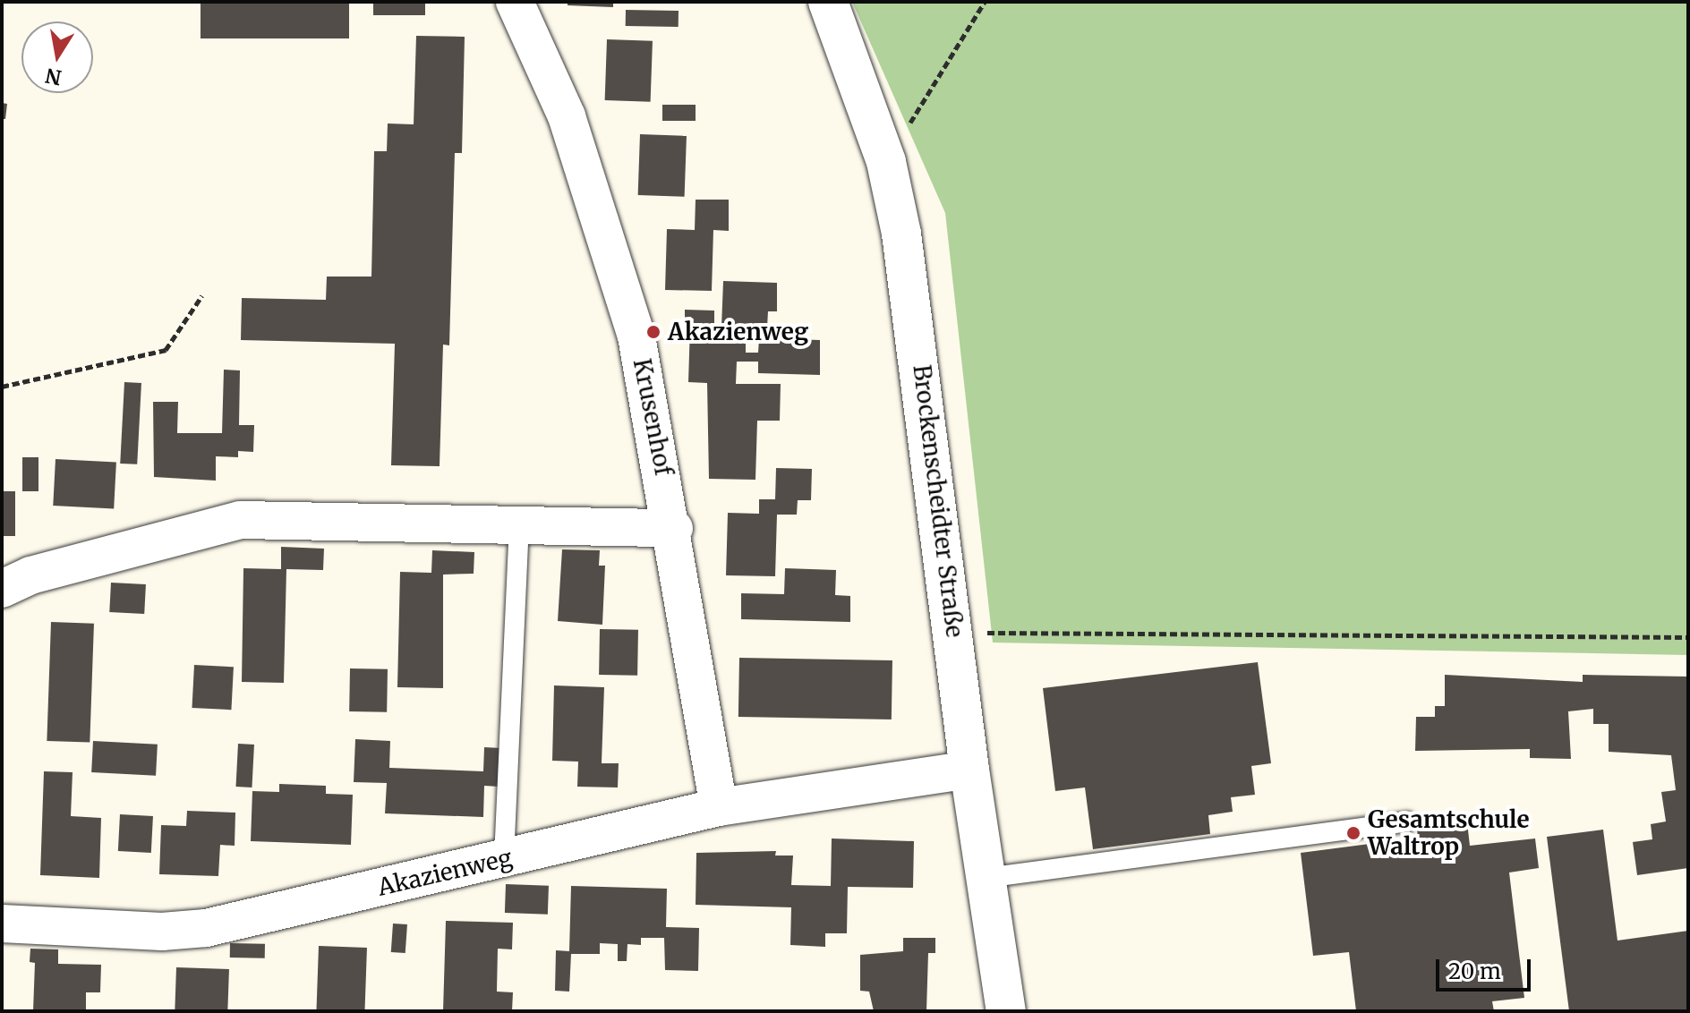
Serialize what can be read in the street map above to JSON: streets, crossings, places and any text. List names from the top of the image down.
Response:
{
  "streets": {
    "street": ["Krusenhof", "Brockenscheidter Straße", "Akazienweg"]
  },
  "crossings": [
    ["Krusenhof", "Akazienweg"],
    ["Brockenscheidter Straße", "Akazienweg"]
  ],
  "places": ["Akazienweg", "Gesamtschule Waltrop"],
  "scale_bar": "20 m",
  "north": "bottom"
}
